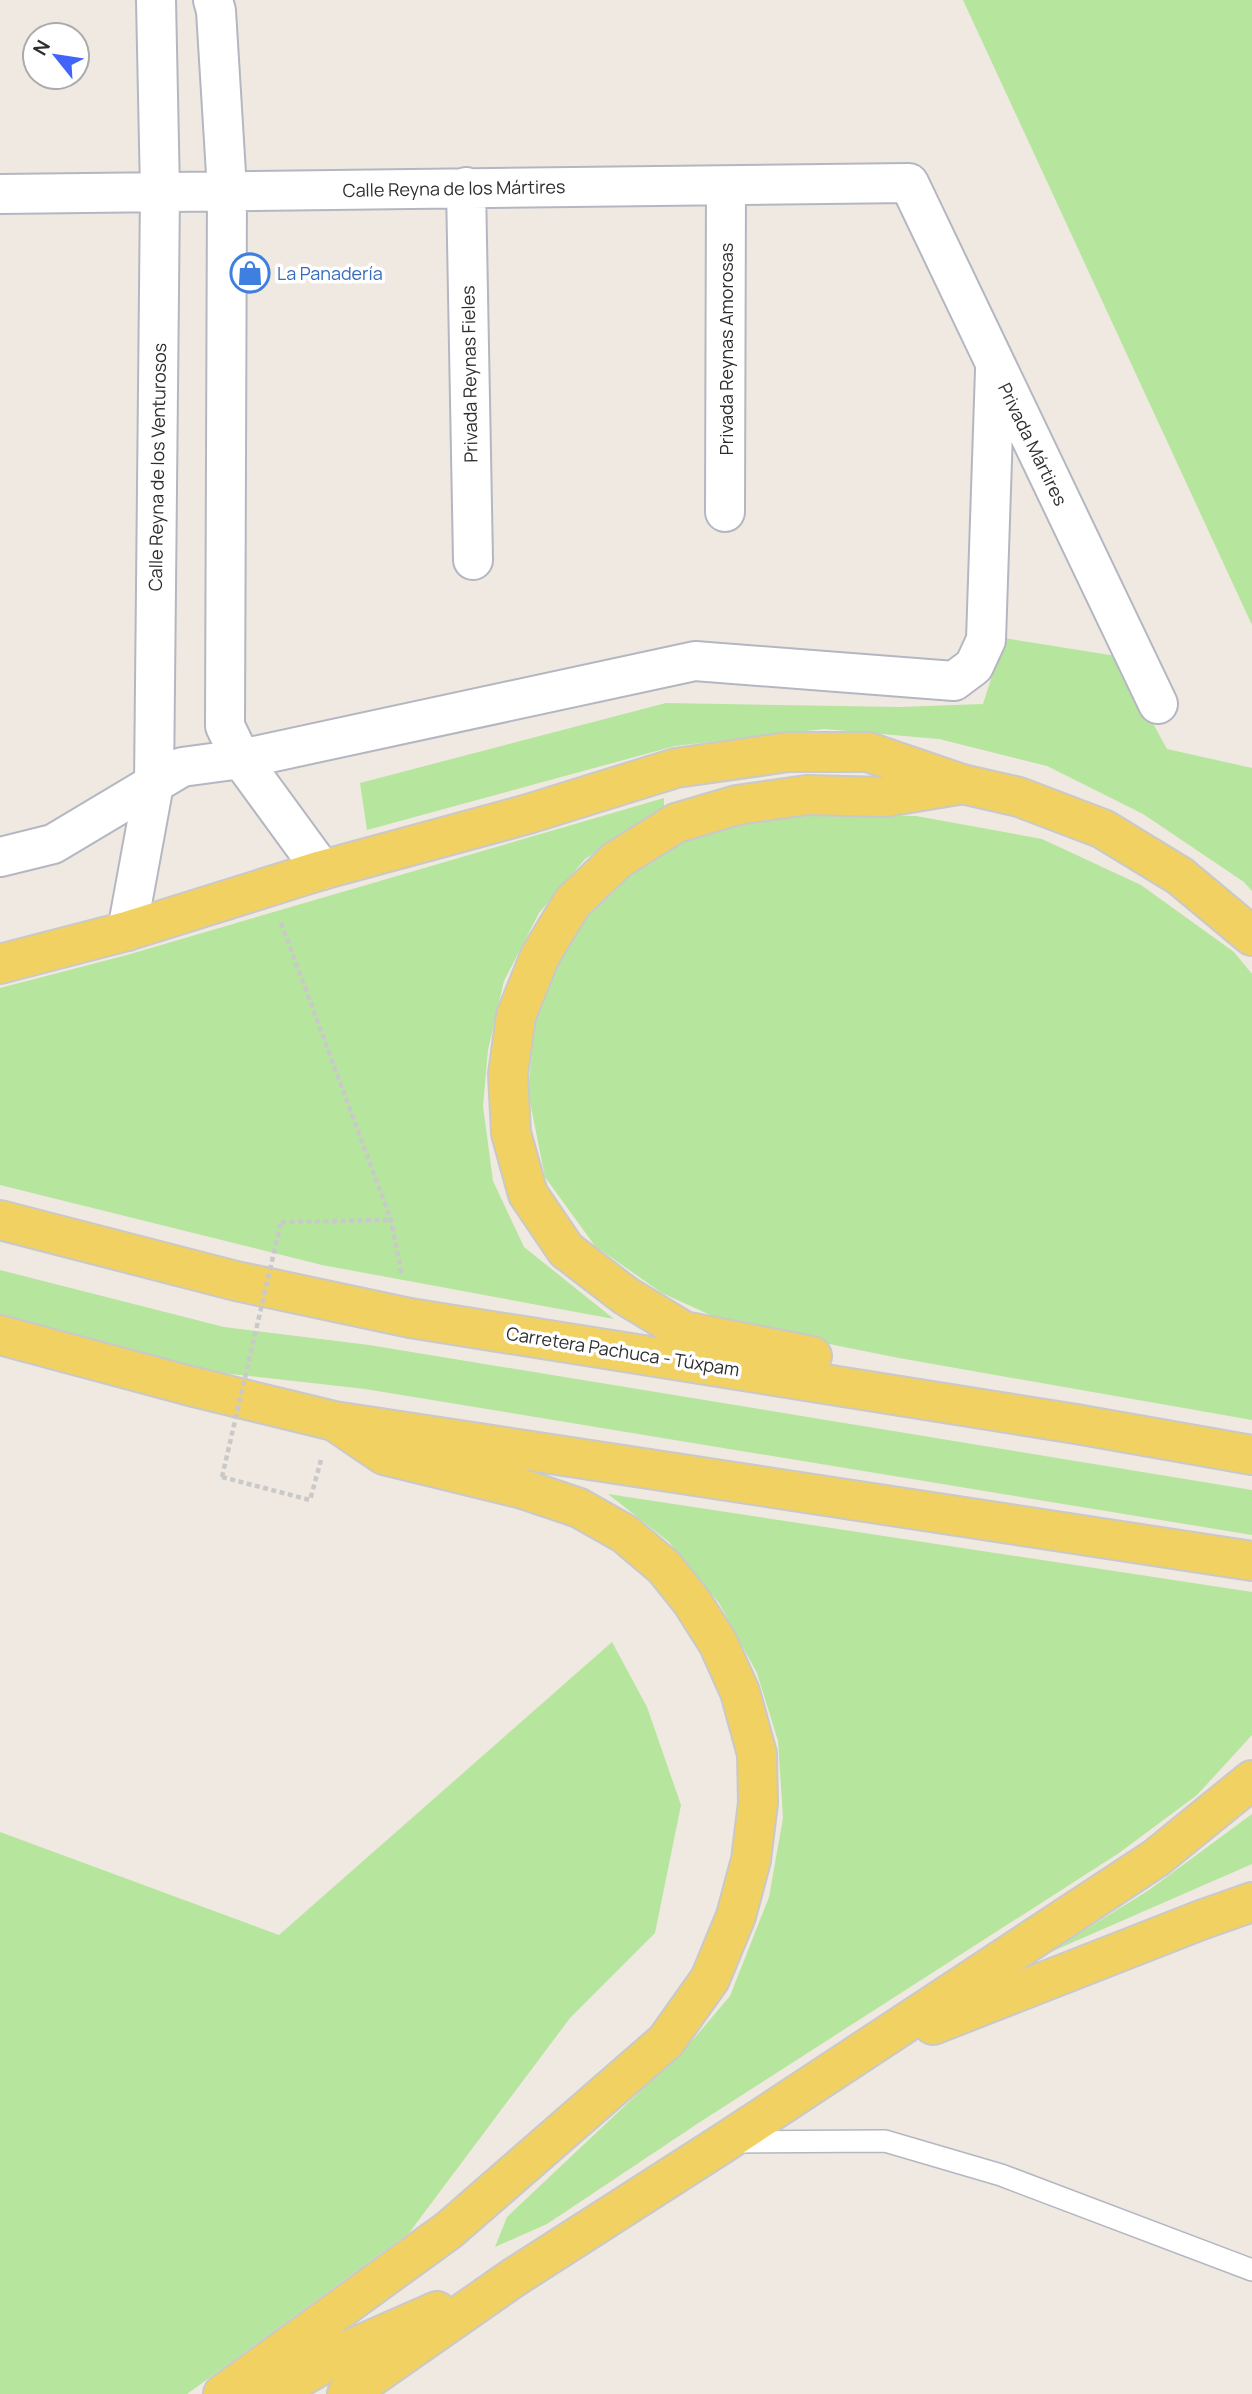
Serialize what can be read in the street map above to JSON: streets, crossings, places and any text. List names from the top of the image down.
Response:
{
  "streets": {
    "main road": ["Carretera Pachuca - Túxpam"],
    "street": [
      "Calle Reyna de los Mártires",
      "Privada Reynas Amorosas",
      "Privada Reynas Fieles",
      "Privada Mártires",
      "Calle Reyna de los Venturosos"
    ]
  },
  "crossings": [
    ["Calle Reyna de los Mártires", "Privada Reynas Amorosas"],
    ["Calle Reyna de los Mártires", "Privada Reynas Fieles"],
    ["Calle Reyna de los Mártires", "Privada Mártires"],
    ["Calle Reyna de los Mártires", "Calle Reyna de los Venturosos"]
  ],
  "places": {
    "shop": ["La Panadería"]
  },
  "north": "top left"
}
